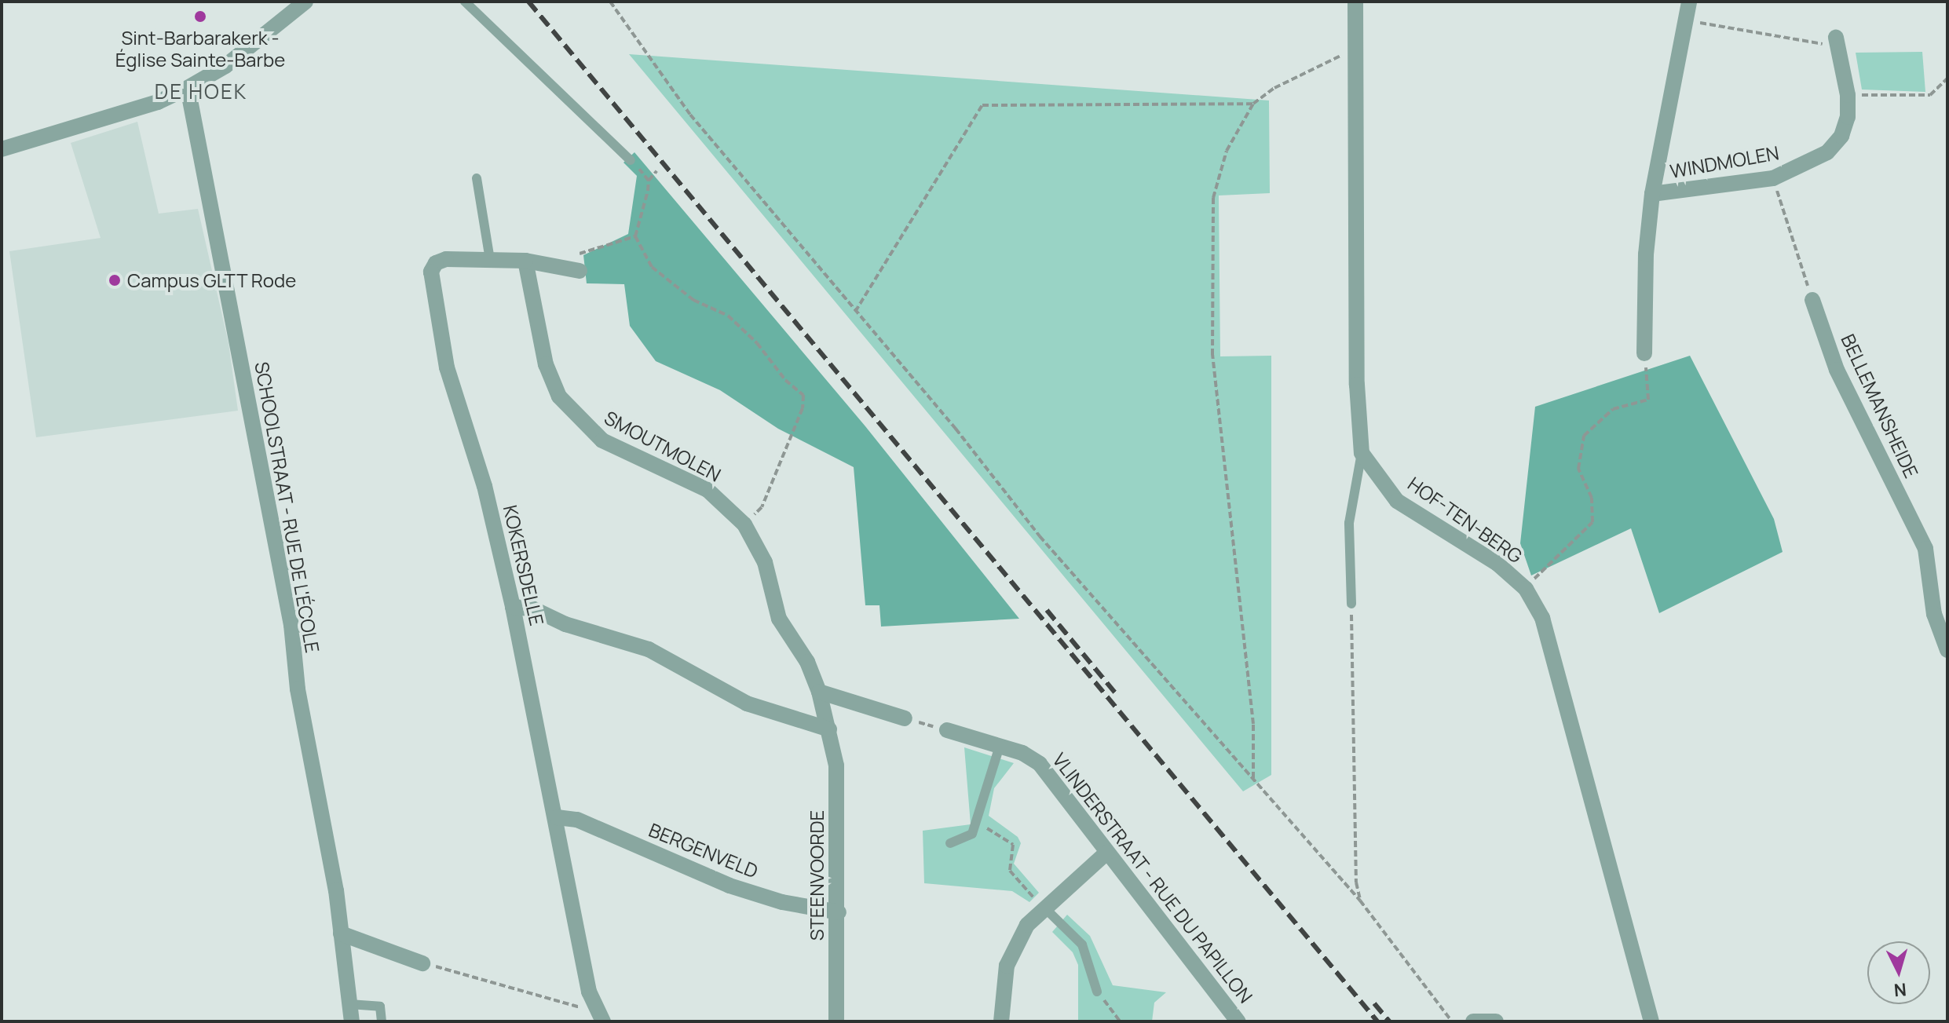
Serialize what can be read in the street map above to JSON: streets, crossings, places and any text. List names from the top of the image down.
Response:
{
  "streets": {
    "street": [
      "WINDMOLEN",
      "BELLEMANSHEIDE",
      "SMOUTMOLEN",
      "SCHOOLSTRAAT - RUE DE L'ÉCOLE",
      "HOF-TEN-BERG",
      "KOKERSDELLE",
      "BERGENVELD",
      "STEENVOORDE",
      "VLINDERSTRAAT - RUE DU PAPILLON"
    ]
  },
  "crossings": [
    ["SMOUTMOLEN", "KOKERSDELLE"],
    ["SMOUTMOLEN", "STEENVOORDE"],
    ["KOKERSDELLE", "BERGENVELD"],
    ["BERGENVELD", "STEENVOORDE"]
  ],
  "districts": ["DE HOEK"],
  "places": ["Sint-Barbarakerk - Église Sainte-Barbe", "Campus GLTT Rode"],
  "north": "bottom"
}
